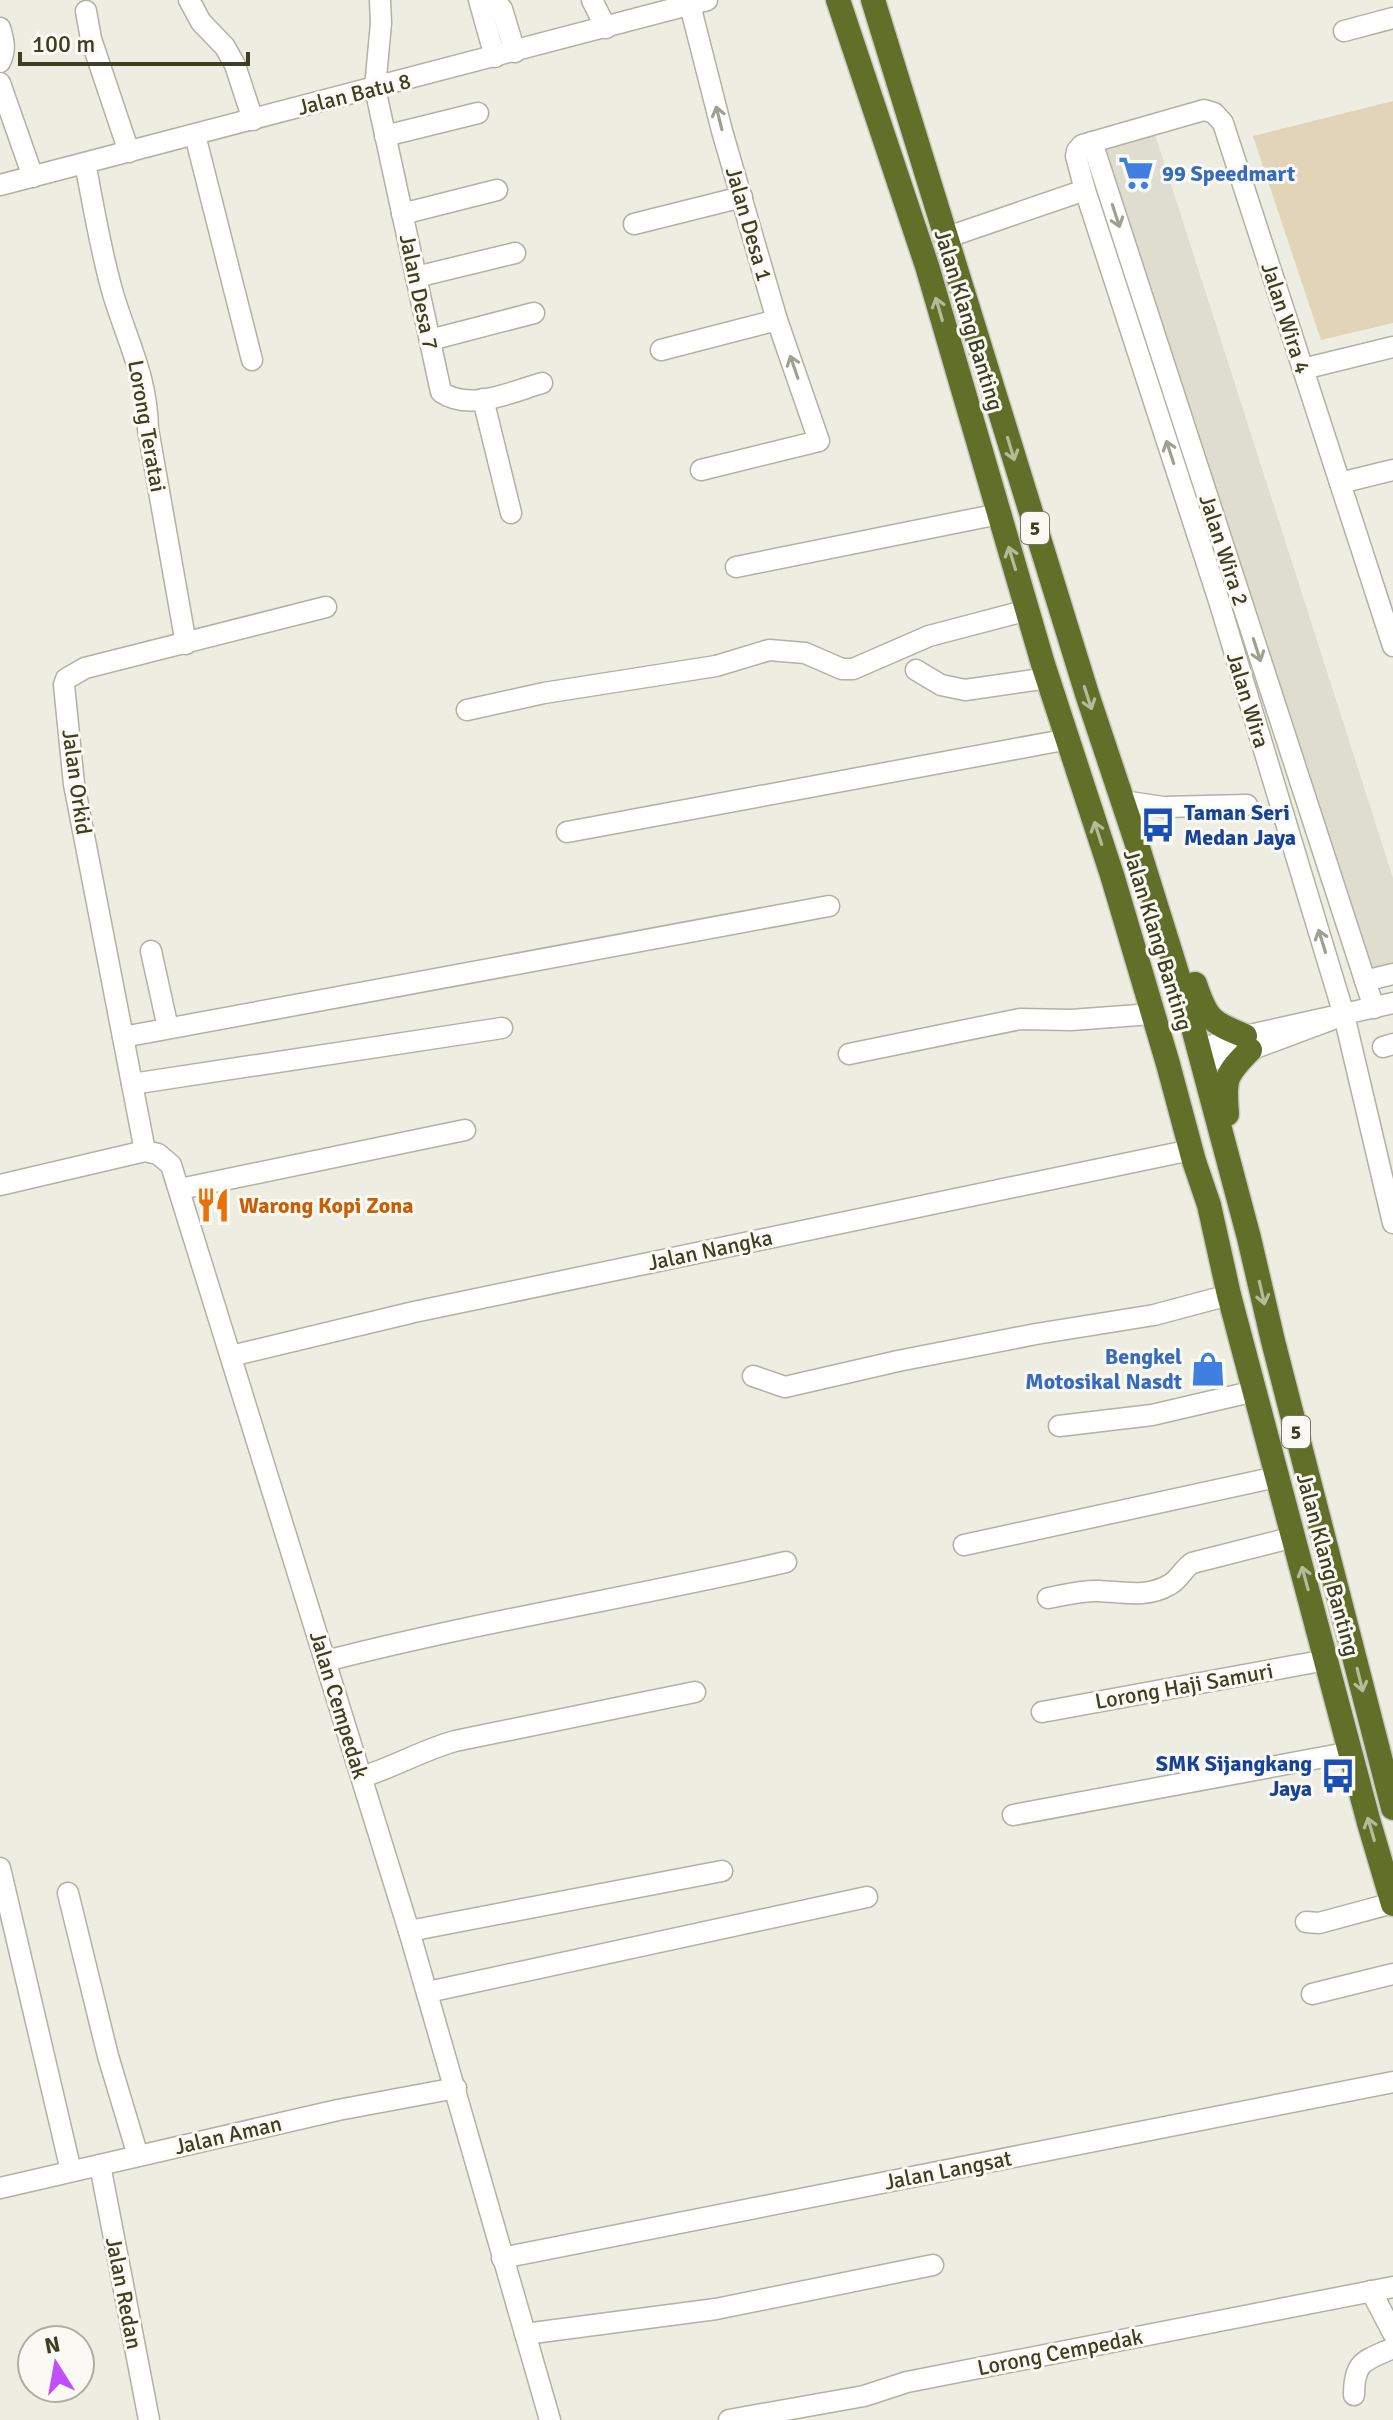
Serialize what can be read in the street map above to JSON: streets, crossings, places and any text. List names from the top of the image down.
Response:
{
  "streets": {
    "highway": ["Jalan Klang Banting", "5"],
    "street": [
      "Jalan Batu 8",
      "Jalan Desa 1",
      "Jalan Desa 7",
      "Jalan Wira 4",
      "Lorong Teratai",
      "Jalan Wira 2",
      "Jalan Wira",
      "Jalan Orkid",
      "Jalan Nangka",
      "Lorong Haji Samuri",
      "Jalan Cempedak",
      "Jalan Aman",
      "Jalan Langsat",
      "Jalan Redan",
      "Lorong Cempedak"
    ]
  },
  "crossings": [
    ["Jalan Batu 8", "Jalan Desa 1"],
    ["Jalan Batu 8", "Jalan Desa 7"],
    ["Jalan Batu 8", "Lorong Teratai"],
    ["Jalan Wira 4", "Jalan Wira 2"],
    ["Jalan Wira 4", "Jalan Wira"],
    ["Jalan Klang Banting", "Jalan Nangka"],
    ["Jalan Klang Banting", "Lorong Haji Samuri"],
    ["Lorong Teratai", "Jalan Orkid"],
    ["Jalan Wira 2", "Jalan Wira"],
    ["Jalan Orkid", "Jalan Cempedak"],
    ["Jalan Nangka", "Jalan Cempedak"],
    ["Jalan Cempedak", "Jalan Aman"],
    ["Jalan Cempedak", "Jalan Langsat"],
    ["Jalan Aman", "Jalan Redan"]
  ],
  "one_way": ["Jalan Wira 2", "Jalan Wira"],
  "places": {
    "supermarket": ["99 Speedmart"],
    "bus stop": ["Taman Seri Medan Jaya", "SMK Sijangkang Jaya"],
    "restaurant": ["Warong Kopi Zona"],
    "shop": ["Bengkel Motosikal Nasdt"]
  },
  "scale_bar": "100 m",
  "north": "top"
}
